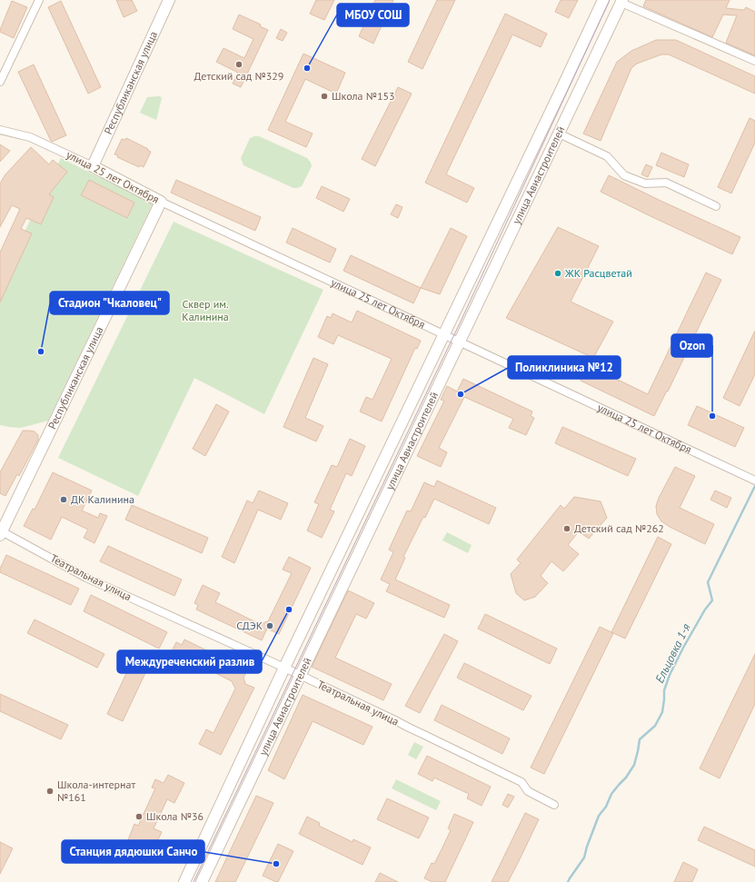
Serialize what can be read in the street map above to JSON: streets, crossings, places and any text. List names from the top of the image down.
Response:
{
  "streets": {
    "main road": ["Республиканская улица", "улица Авиастроителей", "улица 25 лет Октября"],
    "street": ["Театральная улица"]
  },
  "crossings": [
    ["Республиканская улица", "улица 25 лет Октября"],
    ["Республиканская улица", "Театральная улица"],
    ["улица Авиастроителей", "улица 25 лет Октября"],
    ["улица Авиастроителей", "Театральная улица"]
  ],
  "water": ["Ельцовка 1-я"],
  "parks": ["Сквер им. Калинина"],
  "places": [
    "Детский сад №329",
    "МБОУ СОШ",
    "Школа №153",
    "ЖК Расцветай",
    "Стадион \"Чкаловец\"",
    "Поликлиника №12",
    "Ozon",
    "ДК Калинина",
    "Детский сад №262",
    "Междуреченский разлив",
    "СДЭК",
    "Школа-интернат №161",
    "Школа №36",
    "Станция дядюшки Санчо"
  ]
}
